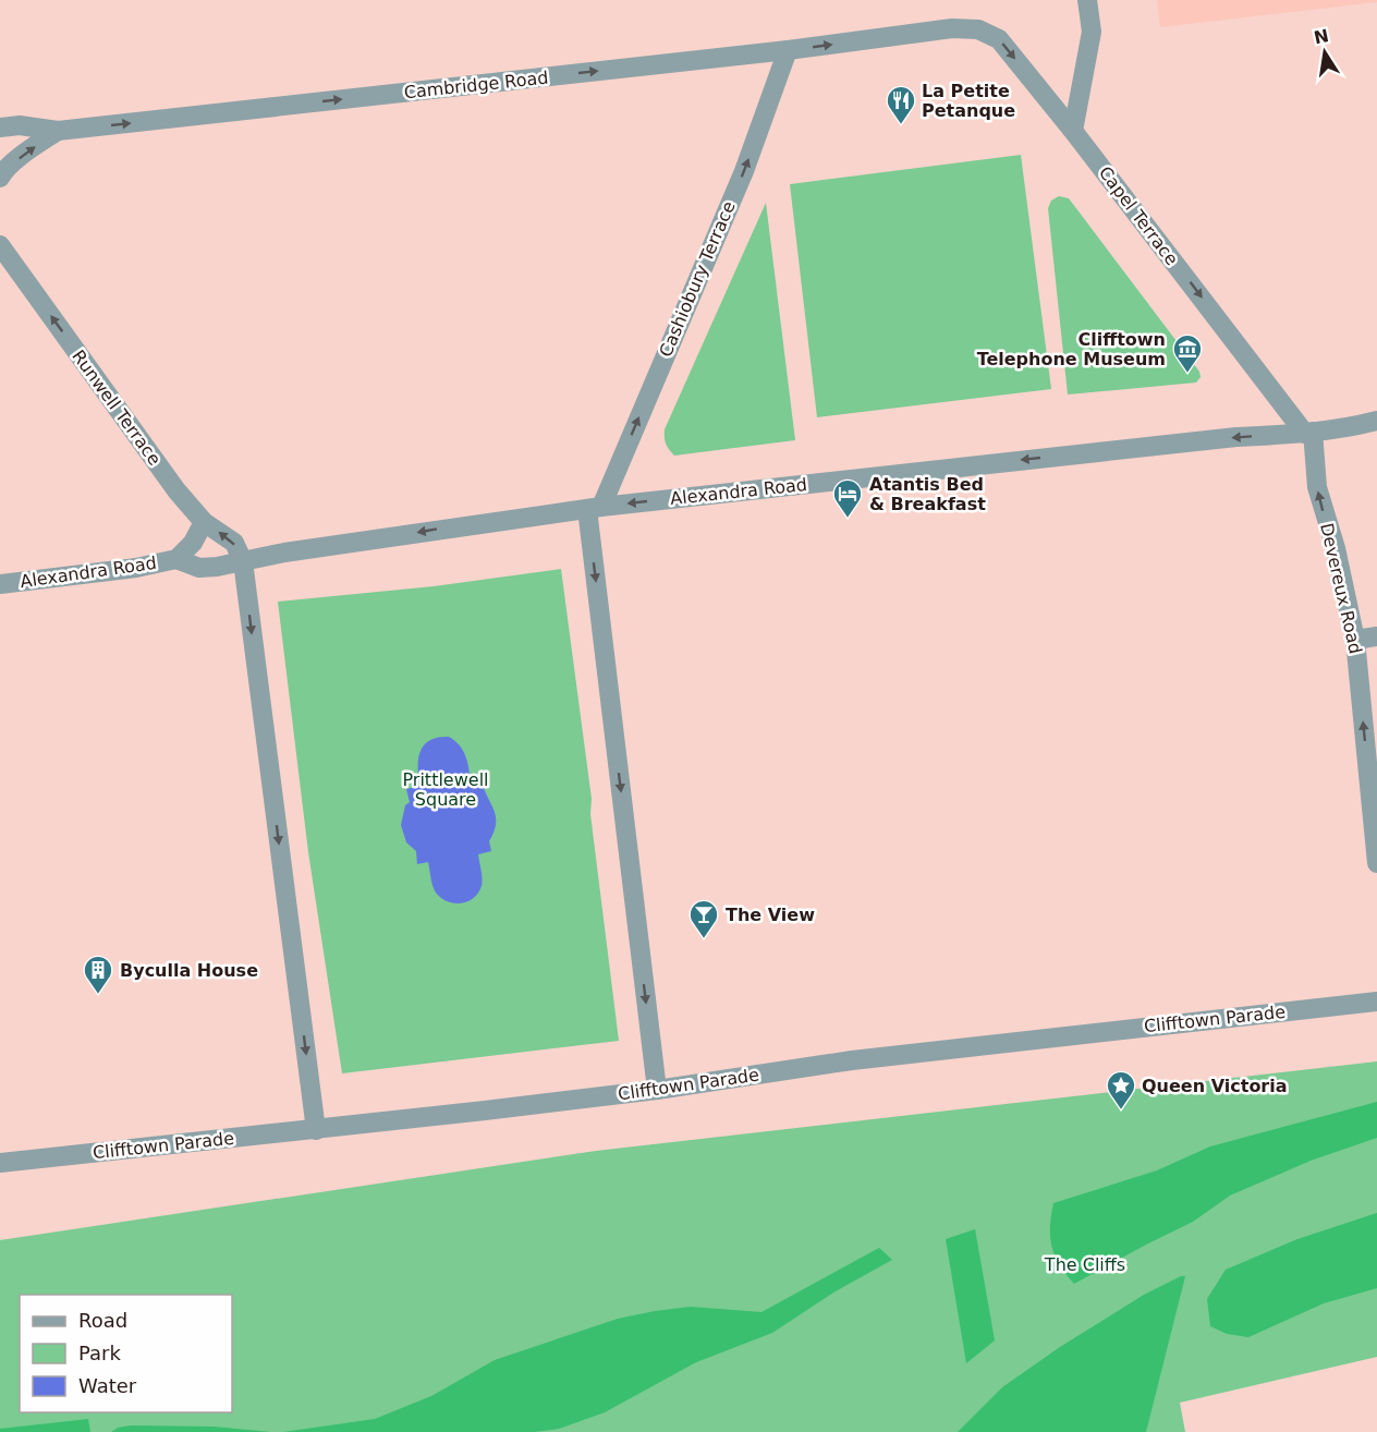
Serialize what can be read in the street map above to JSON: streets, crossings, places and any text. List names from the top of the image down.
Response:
{
  "streets": {
    "street": [
      "Cambridge Road",
      "Capel Terrace",
      "Cashiobury Terrace",
      "Runwell Terrace",
      "Alexandra Road",
      "Devereux Road",
      "Clifftown Parade"
    ]
  },
  "crossings": [
    ["Cambridge Road", "Capel Terrace"],
    ["Cambridge Road", "Cashiobury Terrace"],
    ["Capel Terrace", "Alexandra Road"],
    ["Capel Terrace", "Devereux Road"],
    ["Cashiobury Terrace", "Alexandra Road"],
    ["Runwell Terrace", "Alexandra Road"],
    ["Alexandra Road", "Devereux Road"]
  ],
  "one_way": [
    "Cambridge Road",
    "Capel Terrace",
    "Cashiobury Terrace",
    "Runwell Terrace",
    "Alexandra Road",
    "Devereux Road"
  ],
  "parks": ["Prittlewell Square", "The Cliffs"],
  "places": {
    "restaurant": ["La Petite Petanque"],
    "museum": ["Clifftown Telephone Museum"],
    "hotel": ["Atantis Bed & Breakfast"],
    "bar": ["The View"],
    "building": ["Byculla House"],
    "place": ["Queen Victoria"]
  },
  "legend": ["Road", "Park", "Water"],
  "north": "top"
}
